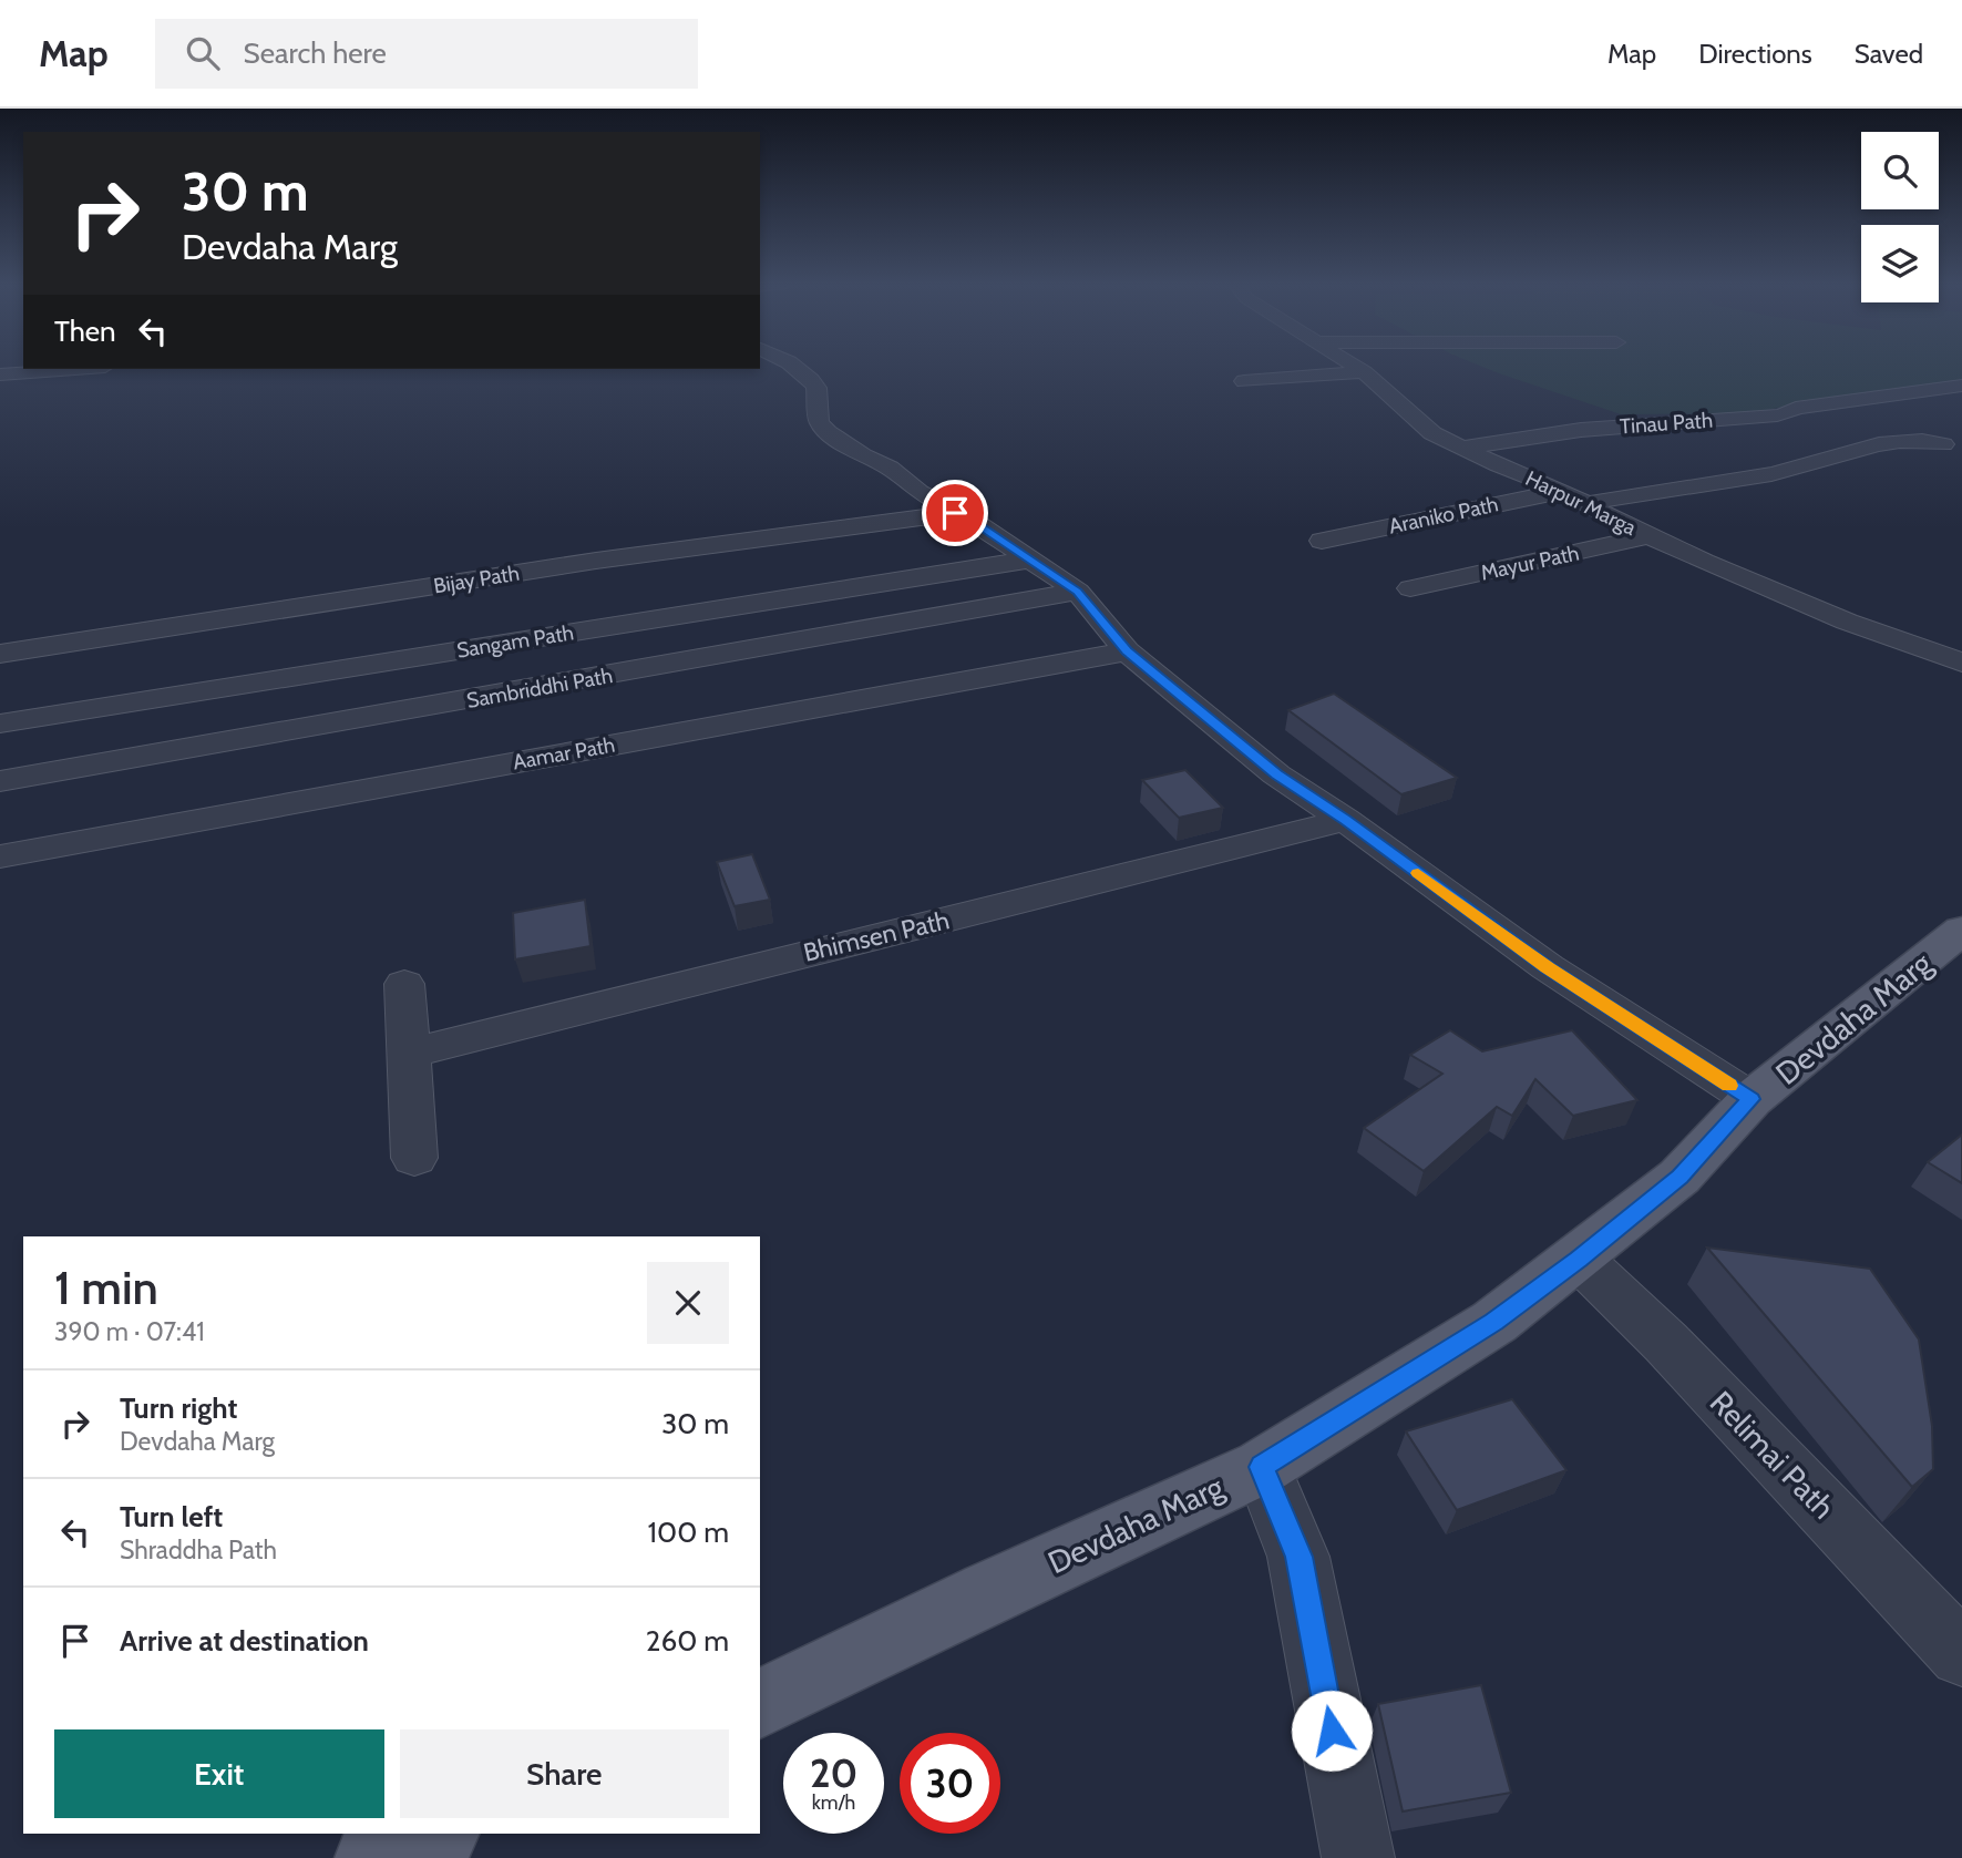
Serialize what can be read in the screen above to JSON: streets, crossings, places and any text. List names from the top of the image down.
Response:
{
  "streets": {
    "main road": ["Devdaha Marg"],
    "street": [
      "Tinau Path",
      "Harpur Marga",
      "Araniko Path",
      "Mayur Path",
      "Bijay Path",
      "Sangam Path",
      "Sambriddhi Path",
      "Aamar Path",
      "Bhimsen Path",
      "Relimai Path"
    ]
  },
  "crossings": [
    ["Tinau Path", "Harpur Marga"],
    ["Harpur Marga", "Araniko Path"],
    ["Harpur Marga", "Mayur Path"],
    ["Devdaha Marg", "Relimai Path"]
  ],
  "page": {
    "header": "Map",
    "search": "Search here",
    "nav": ["Map", "Directions", "Saved"],
    "turn": ["30 m", "Devdaha Marg"],
    "then": "Then",
    "heading": ["1 min", "390 m · 07:41"],
    "list": [
      {
        "name": "Turn right",
        "note": "Devdaha Marg",
        "value": "30 m"
      },
      {
        "name": "Turn left",
        "note": "Shraddha Path",
        "value": "100 m"
      },
      {
        "name": "Arrive at destination",
        "value": "260 m"
      }
    ],
    "buttons": ["Exit", "Share"],
    "speed": "20 km/h",
    "limit": "30"
  }
}
